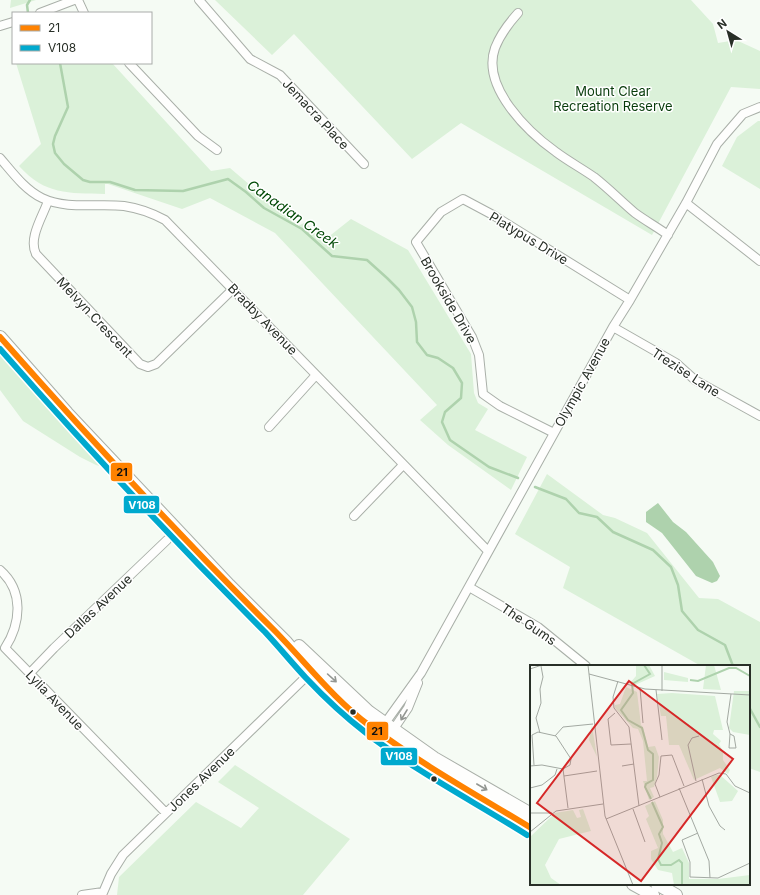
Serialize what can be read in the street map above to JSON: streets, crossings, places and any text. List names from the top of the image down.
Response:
{
  "streets": {
    "street": [
      "Jemacra Place",
      "Platypus Drive",
      "Brookside Drive",
      "Melvyn Crescent",
      "Bradby Avenue",
      "Trezise Lane",
      "Olympic Avenue",
      "Dallas Avenue",
      "The Gums",
      "Lylia Avenue",
      "Jones Avenue"
    ]
  },
  "crossings": [
    ["Platypus Drive", "Brookside Drive"],
    ["Platypus Drive", "Olympic Avenue"],
    ["Brookside Drive", "Olympic Avenue"],
    ["Melvyn Crescent", "Bradby Avenue"],
    ["Bradby Avenue", "Olympic Avenue"],
    ["Trezise Lane", "Olympic Avenue"],
    ["Olympic Avenue", "The Gums"],
    ["Dallas Avenue", "Lylia Avenue"],
    ["Lylia Avenue", "Jones Avenue"]
  ],
  "water": ["Canadian Creek"],
  "parks": ["Mount Clear Recreation Reserve"],
  "lines": ["transit line 21", "transit line V108"],
  "legend": ["21", "V108"],
  "north": "top left"
}
